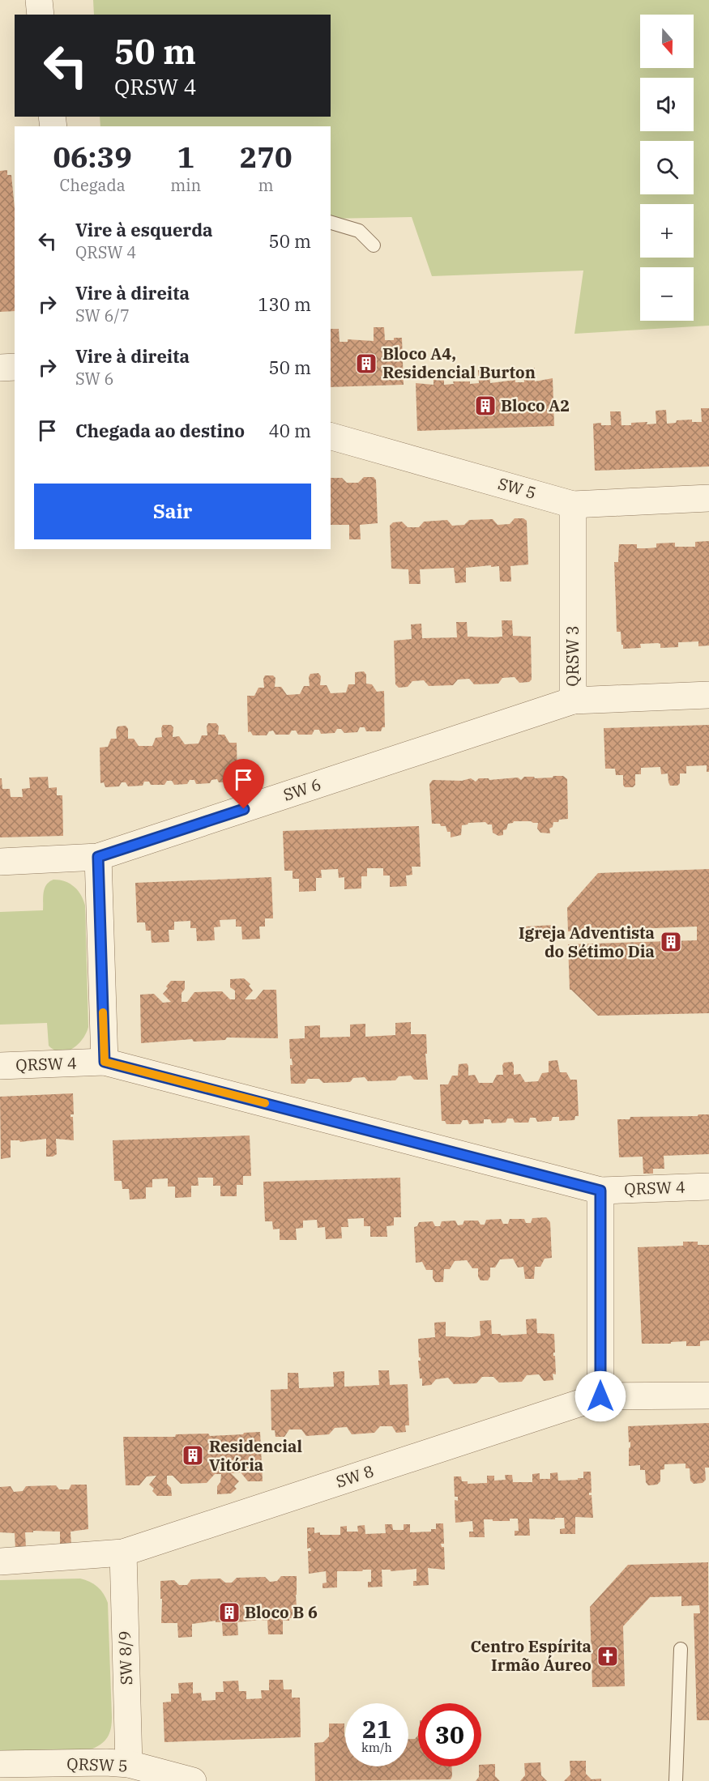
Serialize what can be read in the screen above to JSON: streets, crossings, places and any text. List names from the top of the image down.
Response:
{
  "streets": {
    "street": [
      "SW 5",
      "QRSW 3",
      "SW 6",
      "QRSW 4",
      "SW 8",
      "SW 8/9",
      "QRSW 5"
    ]
  },
  "crossings": [
    ["SW 5", "QRSW 3"],
    ["QRSW 3", "SW 6"],
    ["QRSW 4", "SW 8"],
    ["SW 8", "SW 8/9"],
    ["SW 8/9", "QRSW 5"]
  ],
  "places": {
    "building": [
      "Bloco A4, Residencial Burton",
      "Bloco A2",
      "Igreja Adventista do Sétimo Dia",
      "Residencial Vitória",
      "Bloco B 6"
    ],
    "church": ["Centro Espírita Irmão Áureo"]
  },
  "north": "bottom",
  "page": {
    "map_buttons": ["+", "−"],
    "turn": ["50 m", "QRSW 4"],
    "eta": [
      "06:39",
      "Chegada",
      "1",
      "min",
      "270",
      "m"
    ],
    "list": [
      {
        "name": "Vire à esquerda",
        "note": "QRSW 4",
        "value": "50 m"
      },
      {
        "name": "Vire à direita",
        "note": "SW 6/7",
        "value": "130 m"
      },
      {
        "name": "Vire à direita",
        "note": "SW 6",
        "value": "50 m"
      },
      {
        "name": "Chegada ao destino",
        "value": "40 m"
      }
    ],
    "buttons": "Sair",
    "speed": "21 km/h",
    "limit": "30"
  }
}
